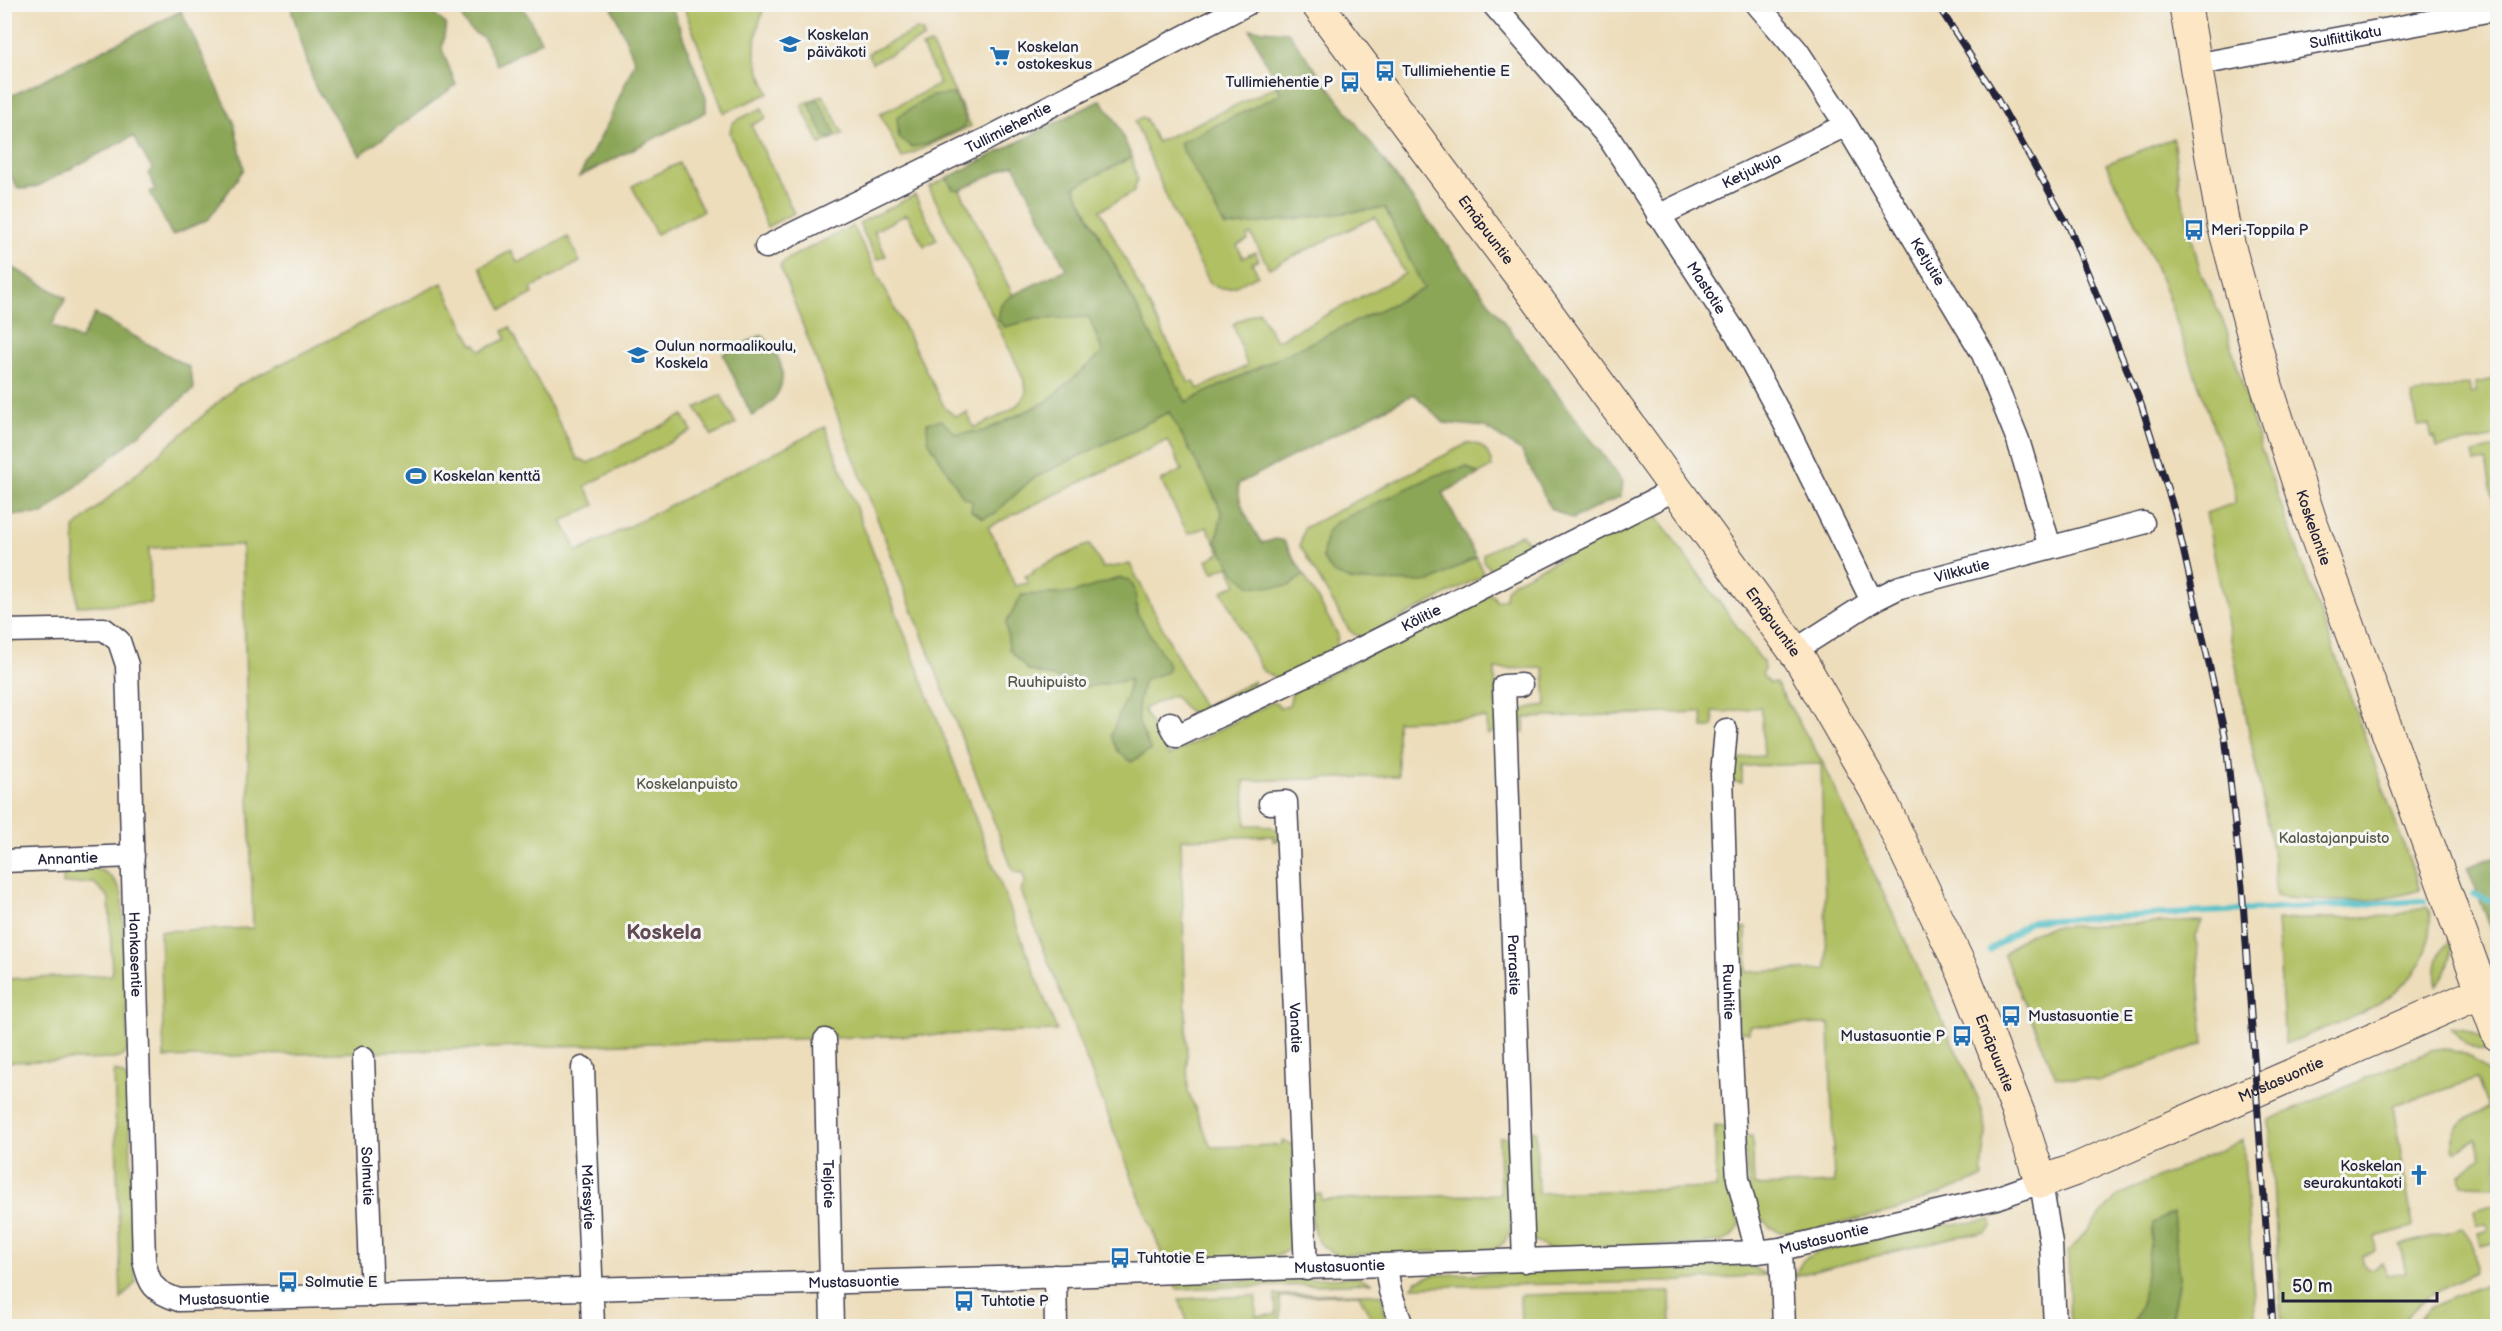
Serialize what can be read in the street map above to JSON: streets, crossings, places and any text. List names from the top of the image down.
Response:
{
  "streets": {
    "street": [
      "Sulfiittikatu",
      "Tullimiehentie",
      "Ketjukuja",
      "Emäpuuntie",
      "Ketjutie",
      "Mastotie",
      "Koskelantie",
      "Vilkkutie",
      "Kölitie",
      "Annantie",
      "Hankasentie",
      "Parrastie",
      "Ruuhitie",
      "Vanatie",
      "Mustasuontie",
      "Solmutie",
      "Teljotie",
      "Märssytie"
    ]
  },
  "crossings": [
    ["Sulfiittikatu", "Koskelantie"],
    ["Ketjukuja", "Ketjutie"],
    ["Ketjukuja", "Mastotie"],
    ["Emäpuuntie", "Vilkkutie"],
    ["Emäpuuntie", "Kölitie"],
    ["Emäpuuntie", "Mustasuontie"],
    ["Ketjutie", "Vilkkutie"],
    ["Mastotie", "Vilkkutie"],
    ["Koskelantie", "Mustasuontie"],
    ["Annantie", "Hankasentie"],
    ["Hankasentie", "Mustasuontie"],
    ["Parrastie", "Mustasuontie"],
    ["Ruuhitie", "Mustasuontie"],
    ["Vanatie", "Mustasuontie"],
    ["Mustasuontie", "Solmutie"],
    ["Mustasuontie", "Teljotie"],
    ["Mustasuontie", "Märssytie"]
  ],
  "districts": ["Koskela"],
  "parks": ["Ruuhipuisto", "Koskelanpuisto", "Kalastajanpuisto"],
  "places": {
    "school or university": ["Koskelan päiväkoti", "Oulun normaalikoulu, Koskela"],
    "supermarket": ["Koskelan ostokeskus"],
    "bus stop": [
      "Tullimiehentie E",
      "Tullimiehentie P",
      "Meri-Toppila P",
      "Mustasuontie E",
      "Mustasuontie P",
      "Tuhtotie E",
      "Solmutie E",
      "Tuhtotie P"
    ],
    "sports": ["Koskelan kenttä"],
    "church": ["Koskelan seurakuntakoti"]
  },
  "scale_bar": "50 m"
}
